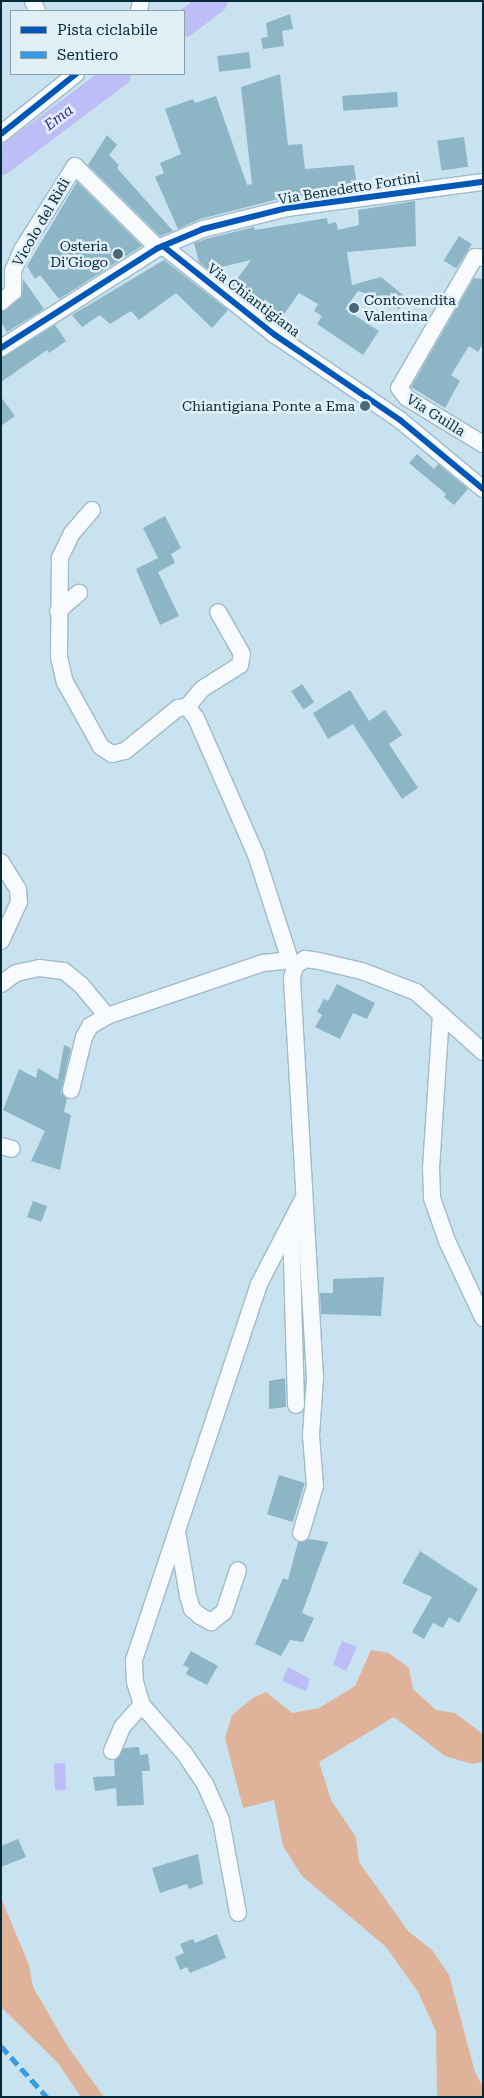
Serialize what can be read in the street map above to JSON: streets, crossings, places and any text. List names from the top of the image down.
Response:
{
  "streets": {
    "street": [
      "Via Benedetto Fortini",
      "Vicolo del Ridi",
      "Via Chiantigiana",
      "Via Guilla"
    ]
  },
  "crossings": [
    ["Via Benedetto Fortini", "Vicolo del Ridi"],
    ["Via Benedetto Fortini", "Via Chiantigiana"],
    ["Vicolo del Ridi", "Via Chiantigiana"]
  ],
  "water": ["Ema"],
  "places": ["Osteria Di'Giogo", "Contovendita Valentina", "Chiantigiana Ponte a Ema"],
  "legend": ["Pista ciclabile", "Sentiero"]
}
